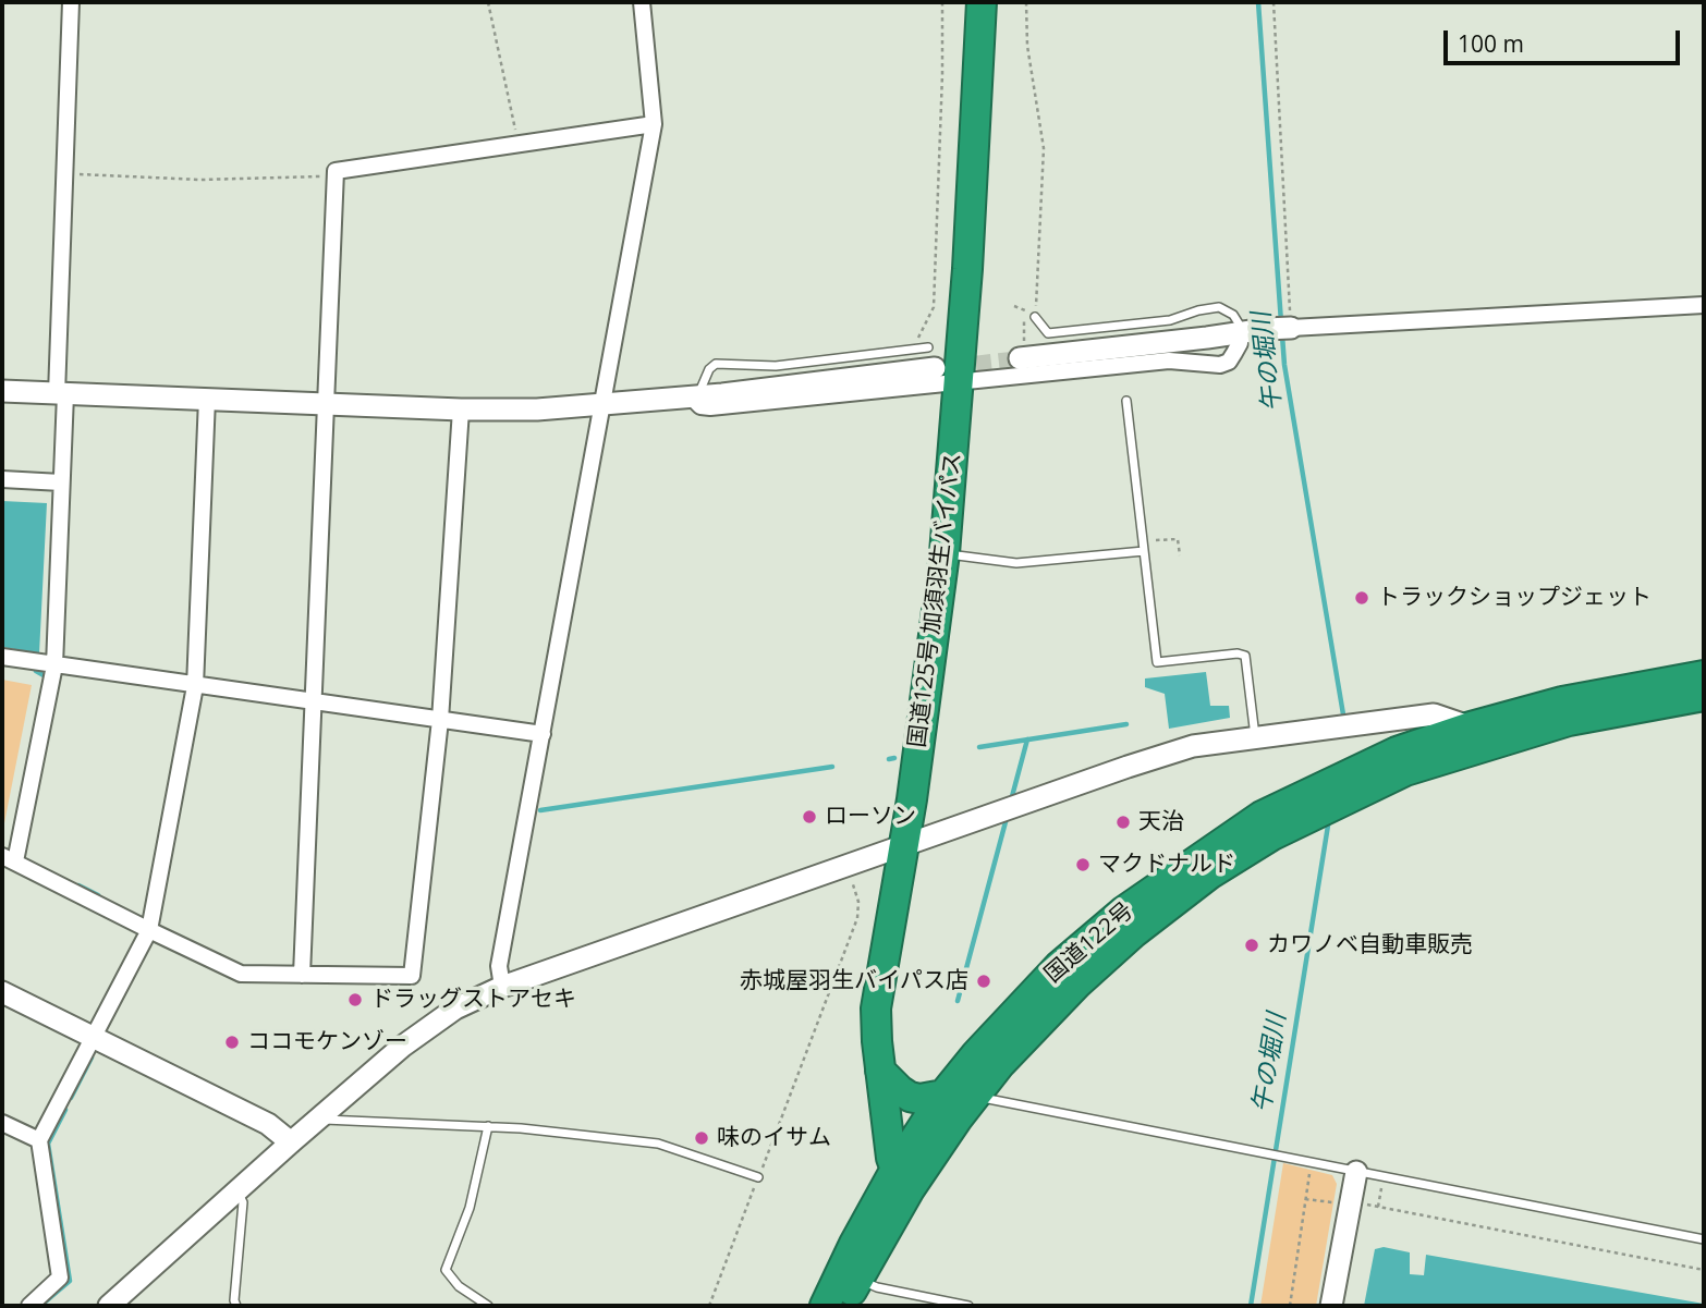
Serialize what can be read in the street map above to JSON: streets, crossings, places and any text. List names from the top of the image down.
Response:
{
  "streets": {
    "highway": ["国道125号 加須羽生バイパス", "国道122号"]
  },
  "crossings": [
    ["国道125号 加須羽生バイパス", "国道122号"]
  ],
  "water": ["午の堀川"],
  "places": [
    "トラックショップジェット",
    "ローソン",
    "天治",
    "マクドナルド",
    "カワノベ自動車販売",
    "赤城屋羽生バイパス店",
    "ドラッグストアセキ",
    "ココモケンゾー",
    "味のイサム"
  ],
  "scale_bar": "100 m"
}
